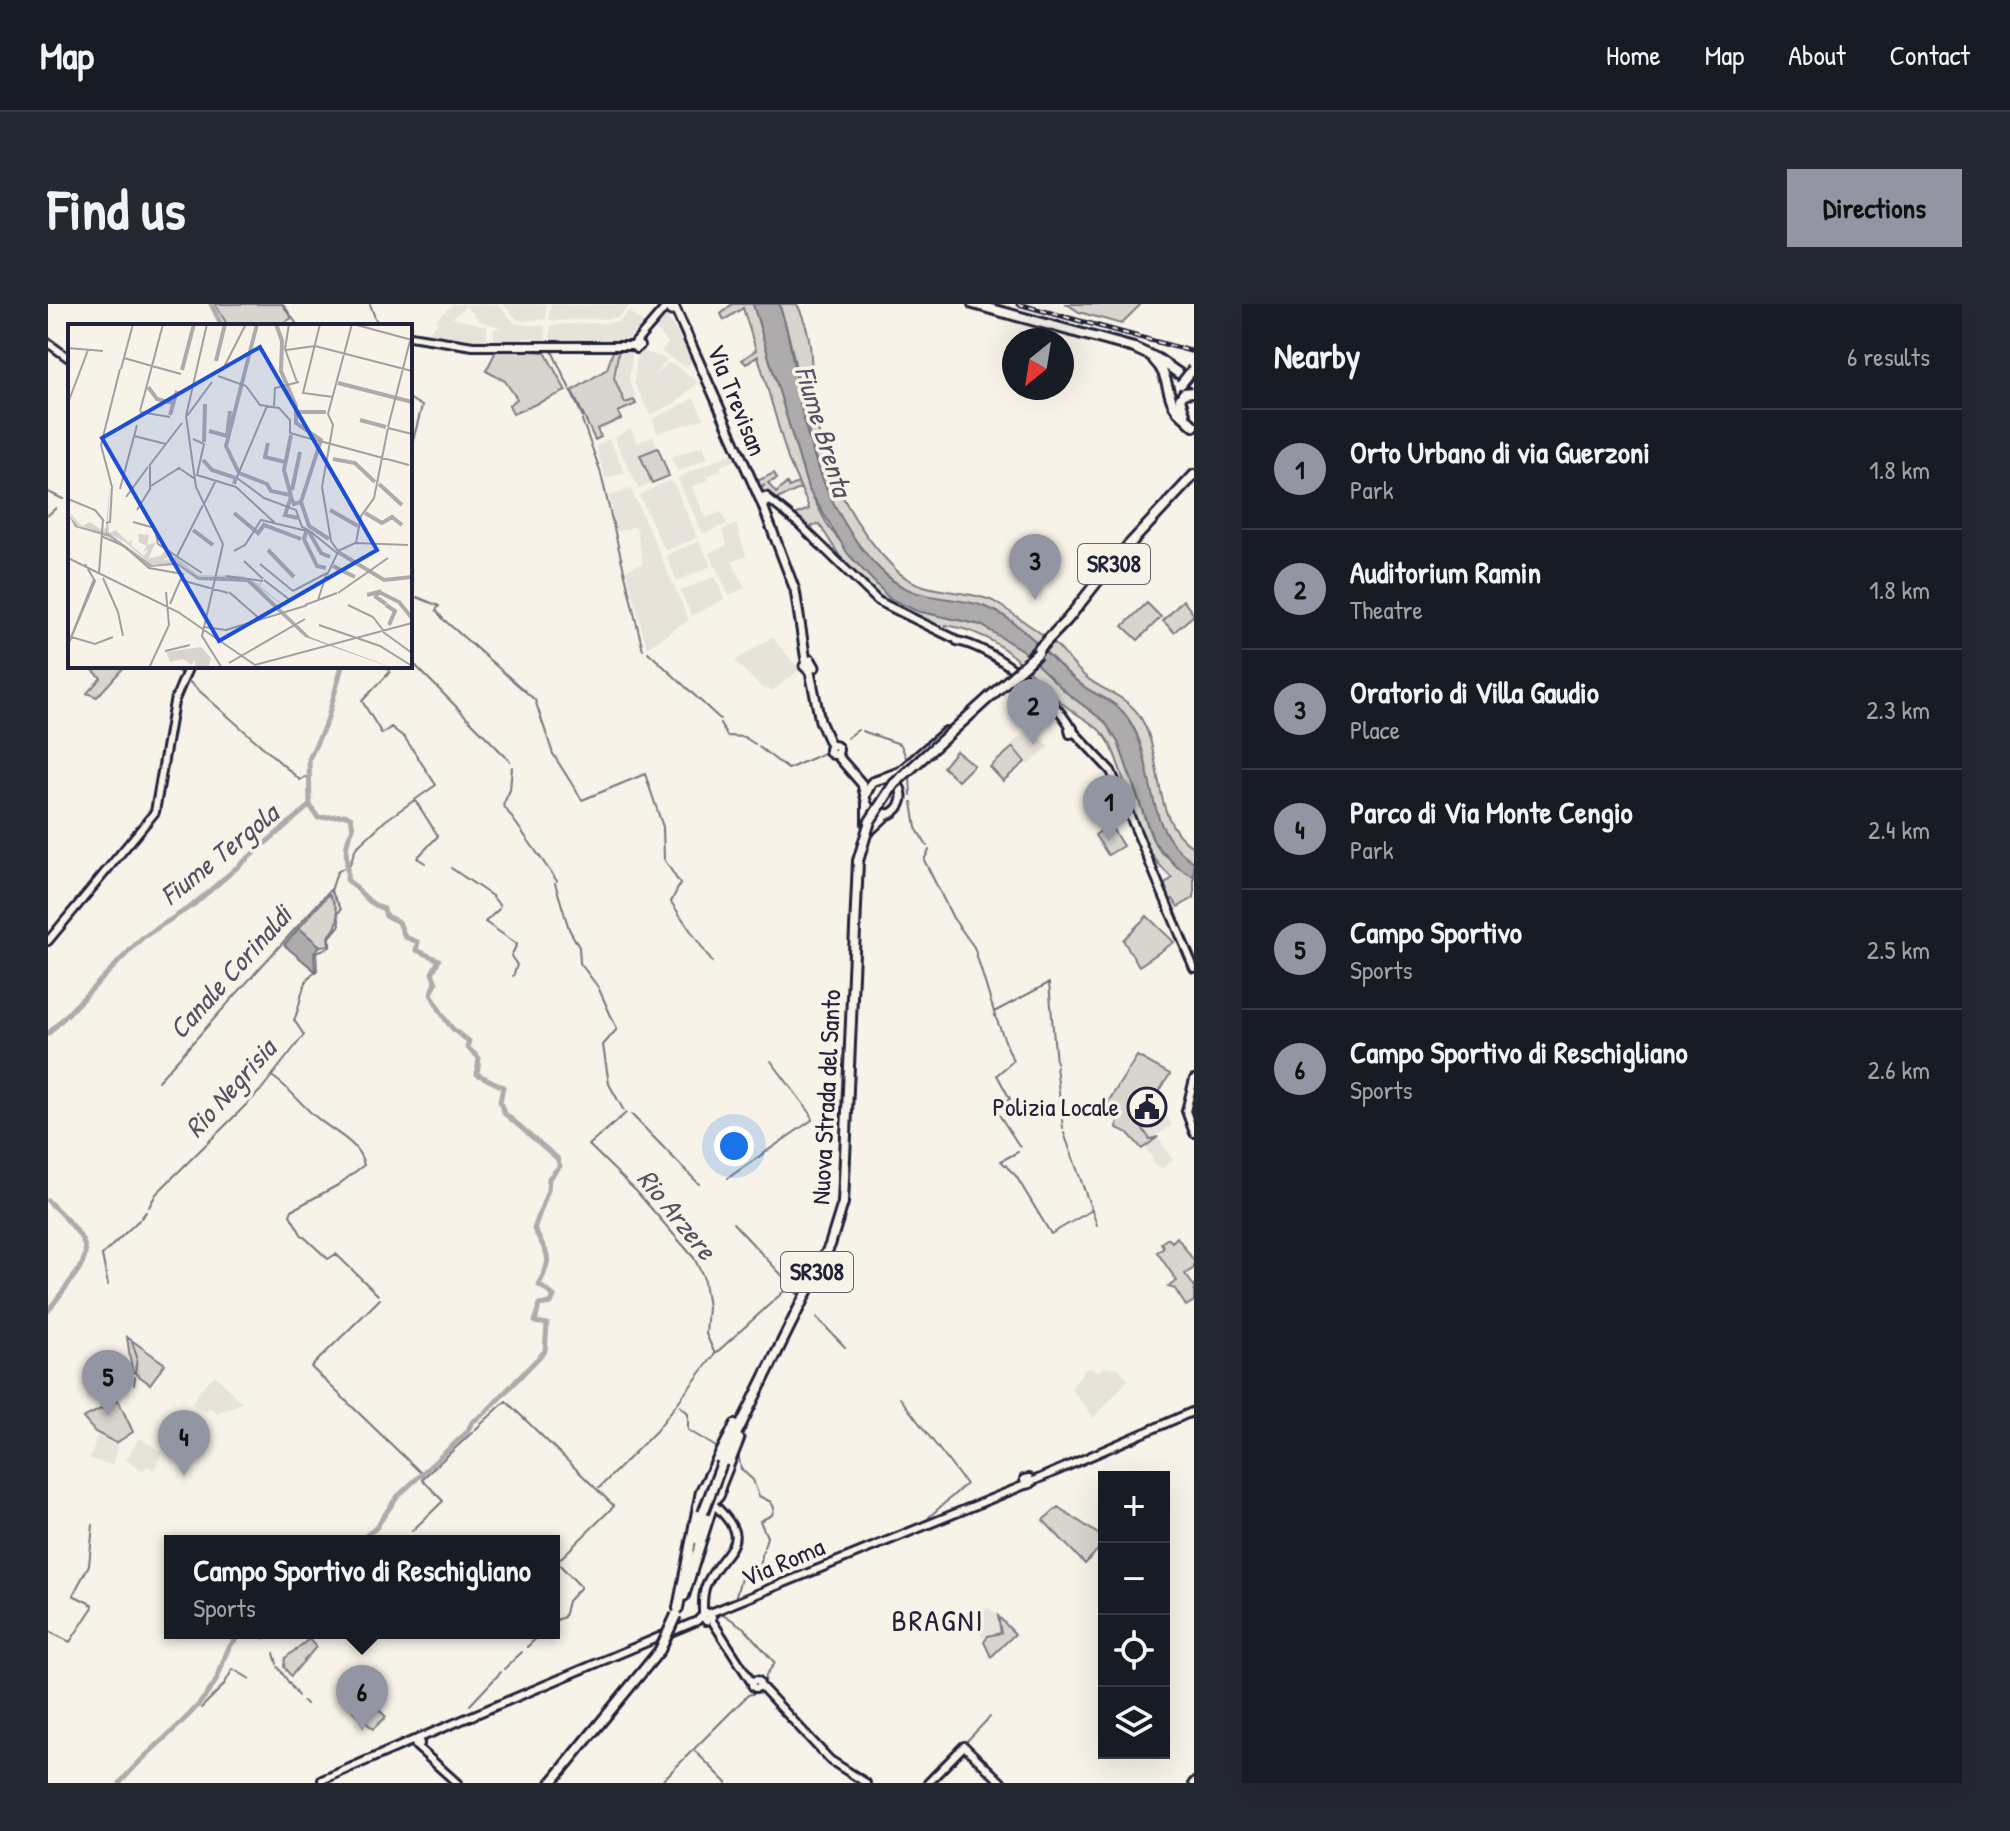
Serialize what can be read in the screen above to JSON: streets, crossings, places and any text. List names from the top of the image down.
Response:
{
  "streets": {
    "highway": ["SR308", "Nuova Strada del Santo"],
    "main road": ["Via Trevisan", "Via Roma"]
  },
  "districts": ["BRAGNI"],
  "water": [
    "Fiume Brenta",
    "Fiume Tergola",
    "Canale Corinaldi",
    "Rio Negrisia",
    "Rio Arzere"
  ],
  "places": {
    "public building": ["Polizia Locale"]
  },
  "north": "bottom left",
  "page": {
    "header": "Map",
    "nav": [
      "Home",
      "Map",
      "About",
      "Contact"
    ],
    "buttons": "Directions",
    "title": "Find us",
    "heading": ["Nearby", "6 results"],
    "list": [
      {
        "mark": "1",
        "name": "Orto Urbano di via Guerzoni",
        "note": "Park",
        "value": "1.8 km"
      },
      {
        "mark": "2",
        "name": "Auditorium Ramin",
        "note": "Theatre",
        "value": "1.8 km"
      },
      {
        "mark": "3",
        "name": "Oratorio di Villa Gaudio",
        "note": "Place",
        "value": "2.3 km"
      },
      {
        "mark": "4",
        "name": "Parco di Via Monte Cengio",
        "note": "Park",
        "value": "2.4 km"
      },
      {
        "mark": "5",
        "name": "Campo Sportivo",
        "note": "Sports",
        "value": "2.5 km"
      },
      {
        "mark": "6",
        "name": "Campo Sportivo di Reschigliano",
        "note": "Sports",
        "value": "2.6 km"
      }
    ],
    "pins": [
      "3",
      "2",
      "1",
      "5",
      "4",
      "6"
    ],
    "map_buttons": ["+", "−"],
    "popup": ["Campo Sportivo di Reschigliano", "Sports"]
  }
}
